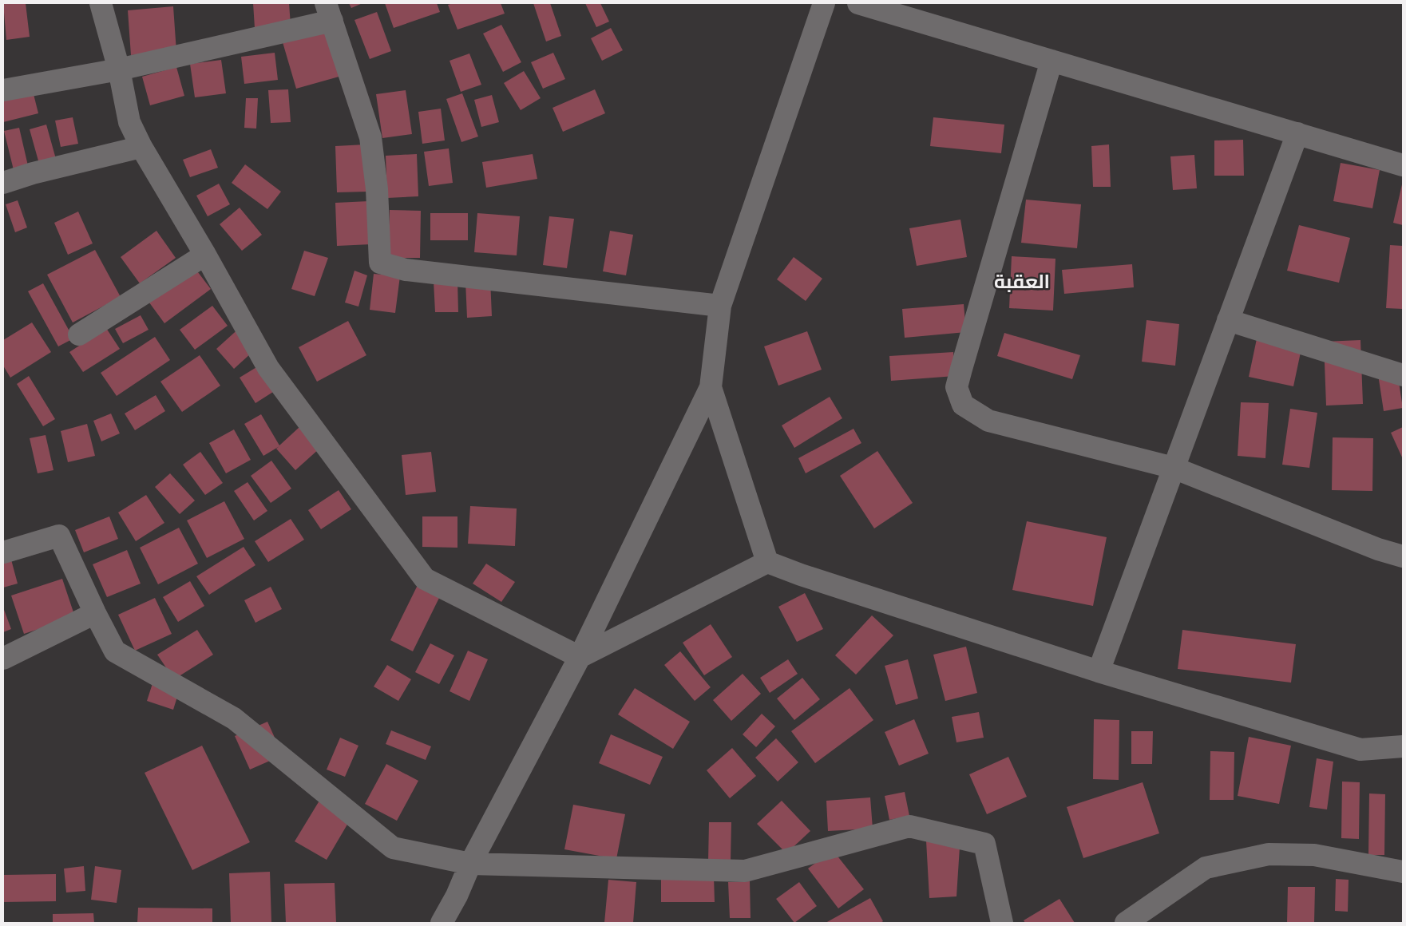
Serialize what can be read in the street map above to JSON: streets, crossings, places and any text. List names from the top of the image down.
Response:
{
  "districts": ["العقبة"]
}
